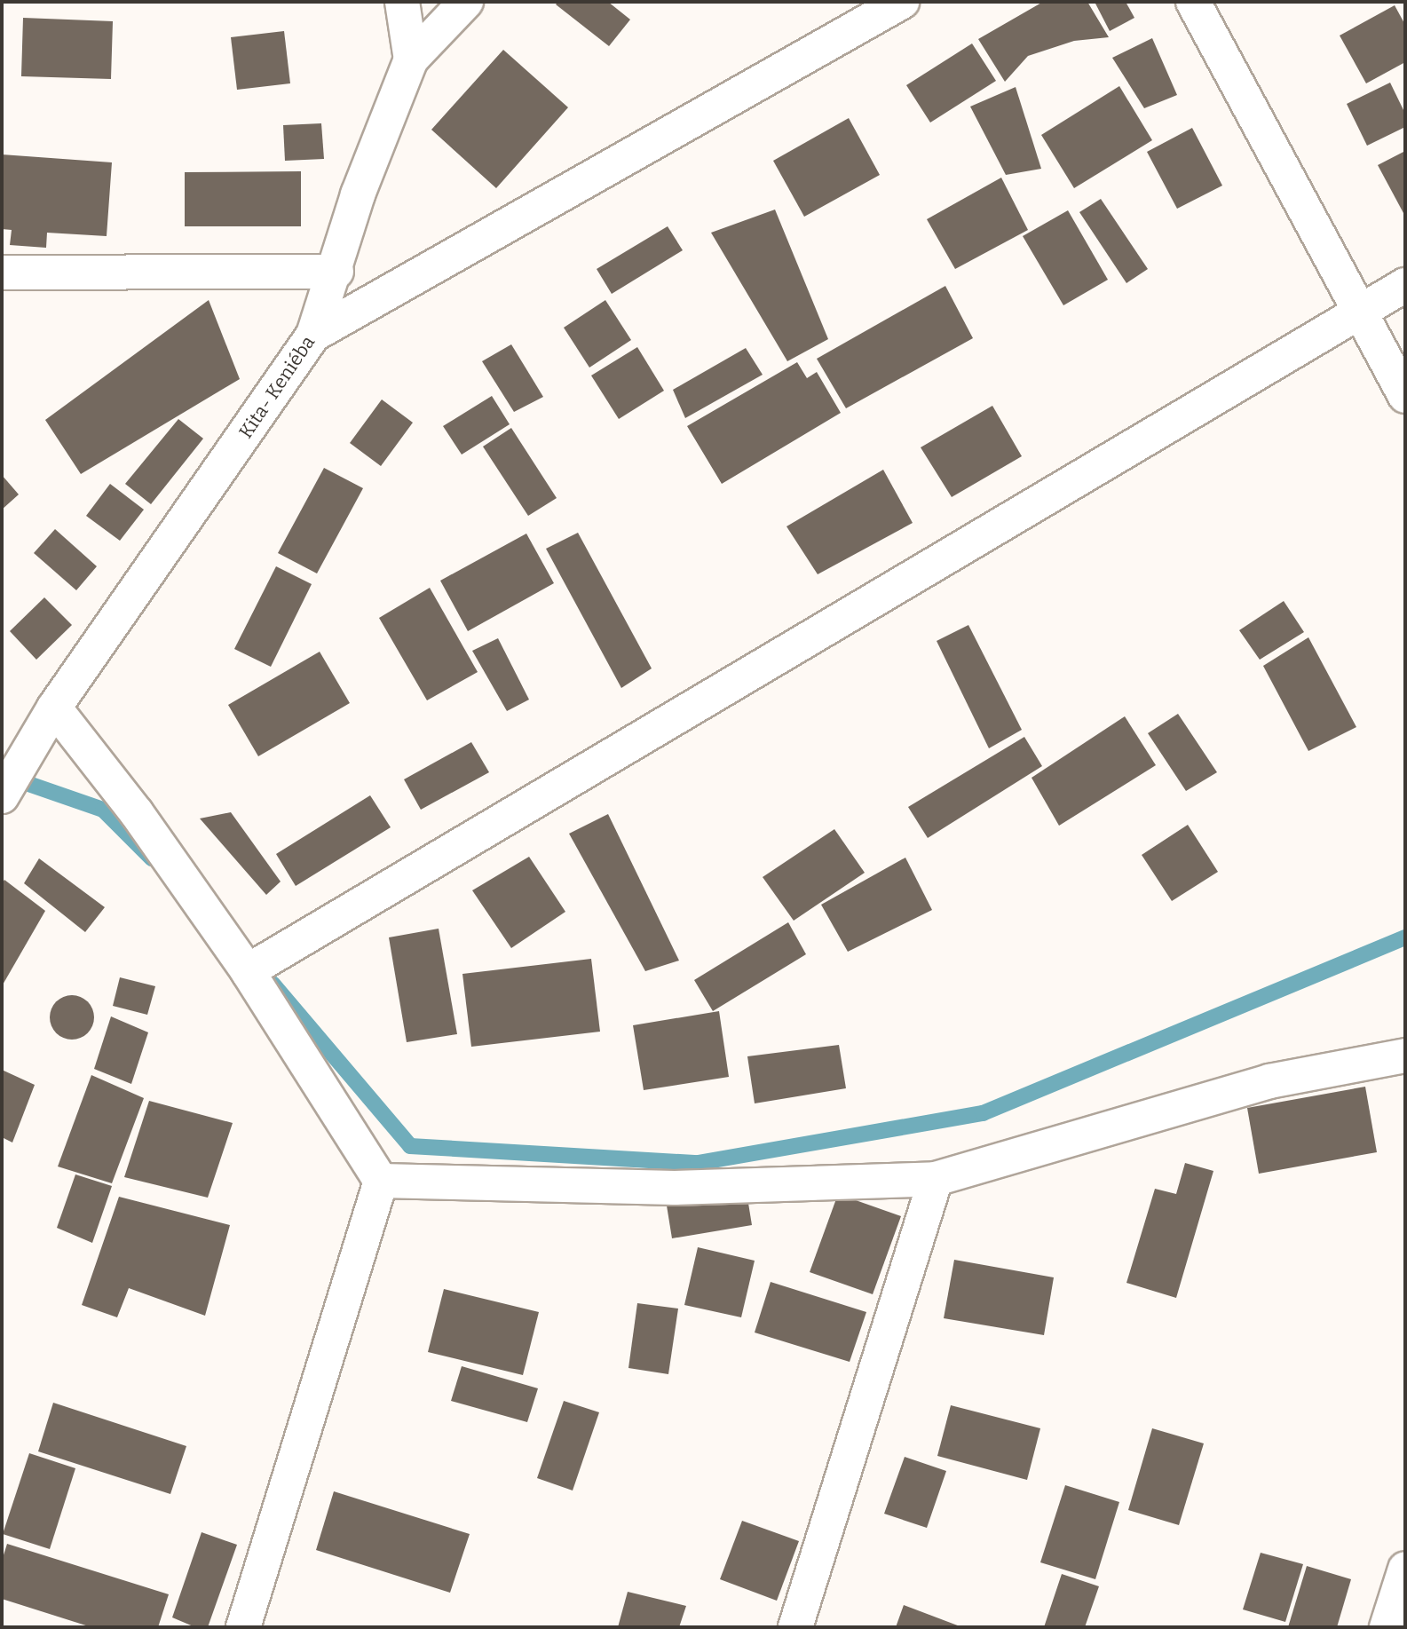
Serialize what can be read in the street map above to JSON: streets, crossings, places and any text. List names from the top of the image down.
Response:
{
  "streets": {
    "street": ["Kita- Keniéba"]
  }
}
